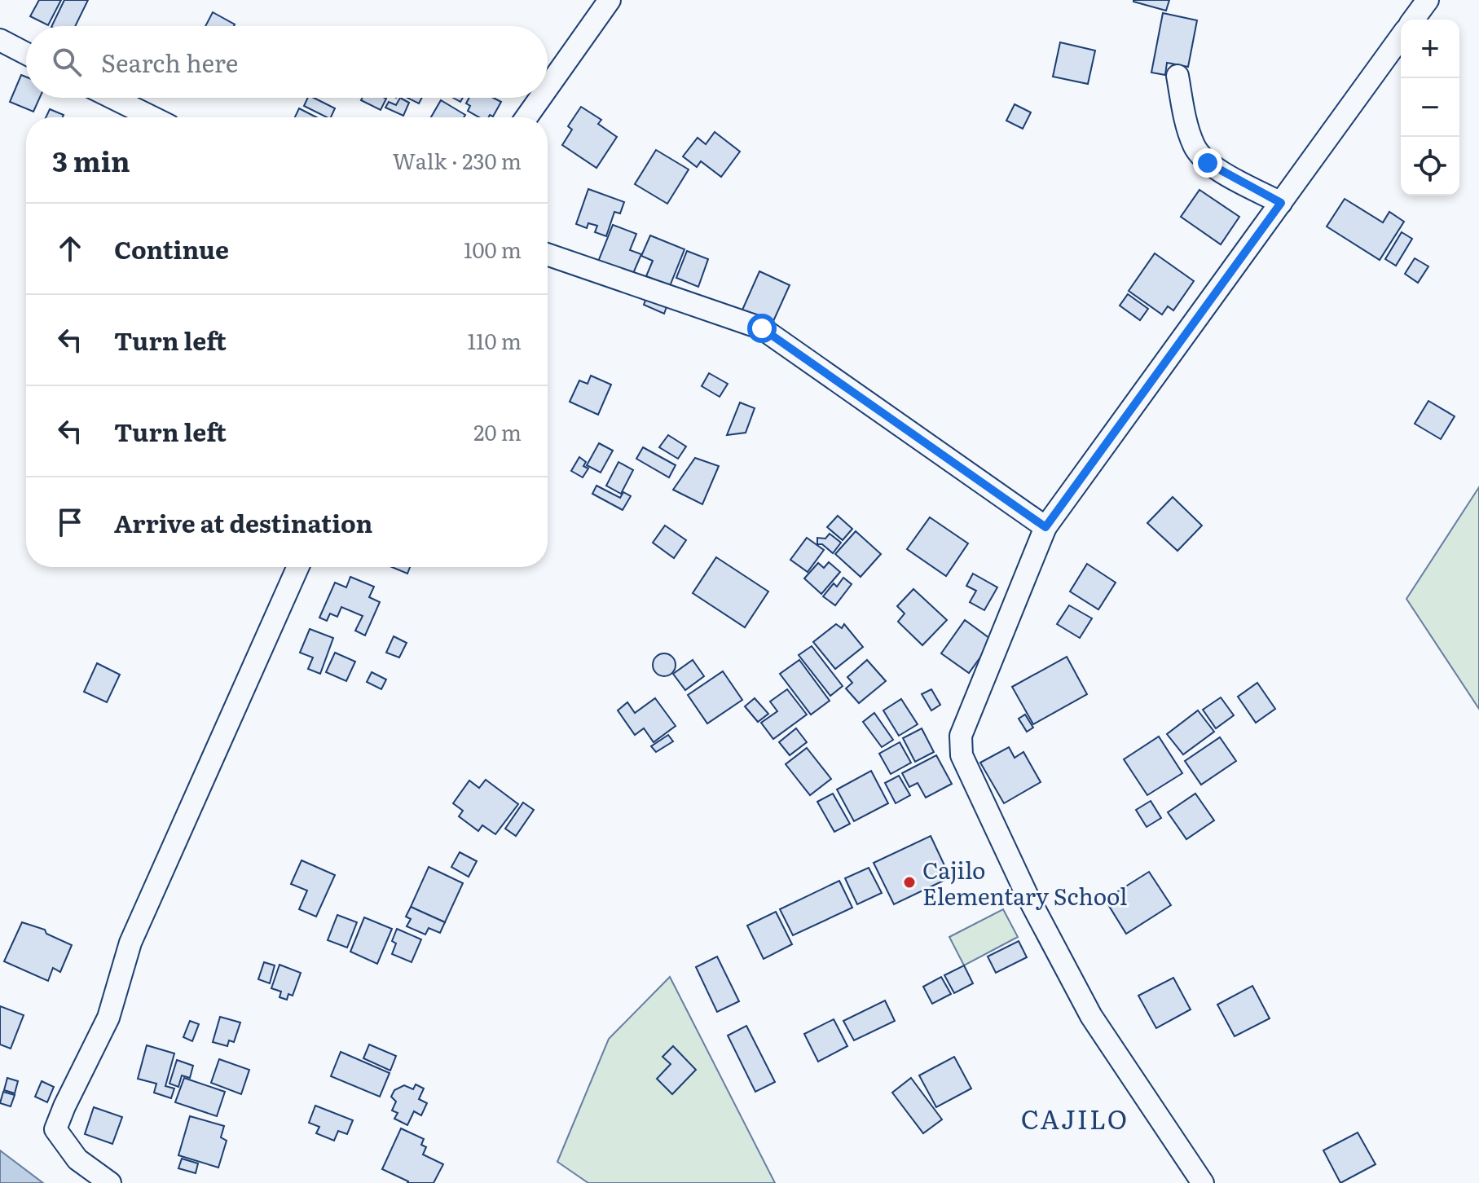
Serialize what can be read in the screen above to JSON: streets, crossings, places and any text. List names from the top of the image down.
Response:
{
  "districts": ["CAJILO"],
  "places": ["Cajilo Elementary School"],
  "page": {
    "map_buttons": ["+", "−"],
    "search": "Search here",
    "heading": ["3 min", "Walk · 230 m"],
    "list": [
      ["Continue", "100 m"],
      ["Turn left", "110 m"],
      ["Turn left", "20 m"],
      "Arrive at destination"
    ]
  }
}
